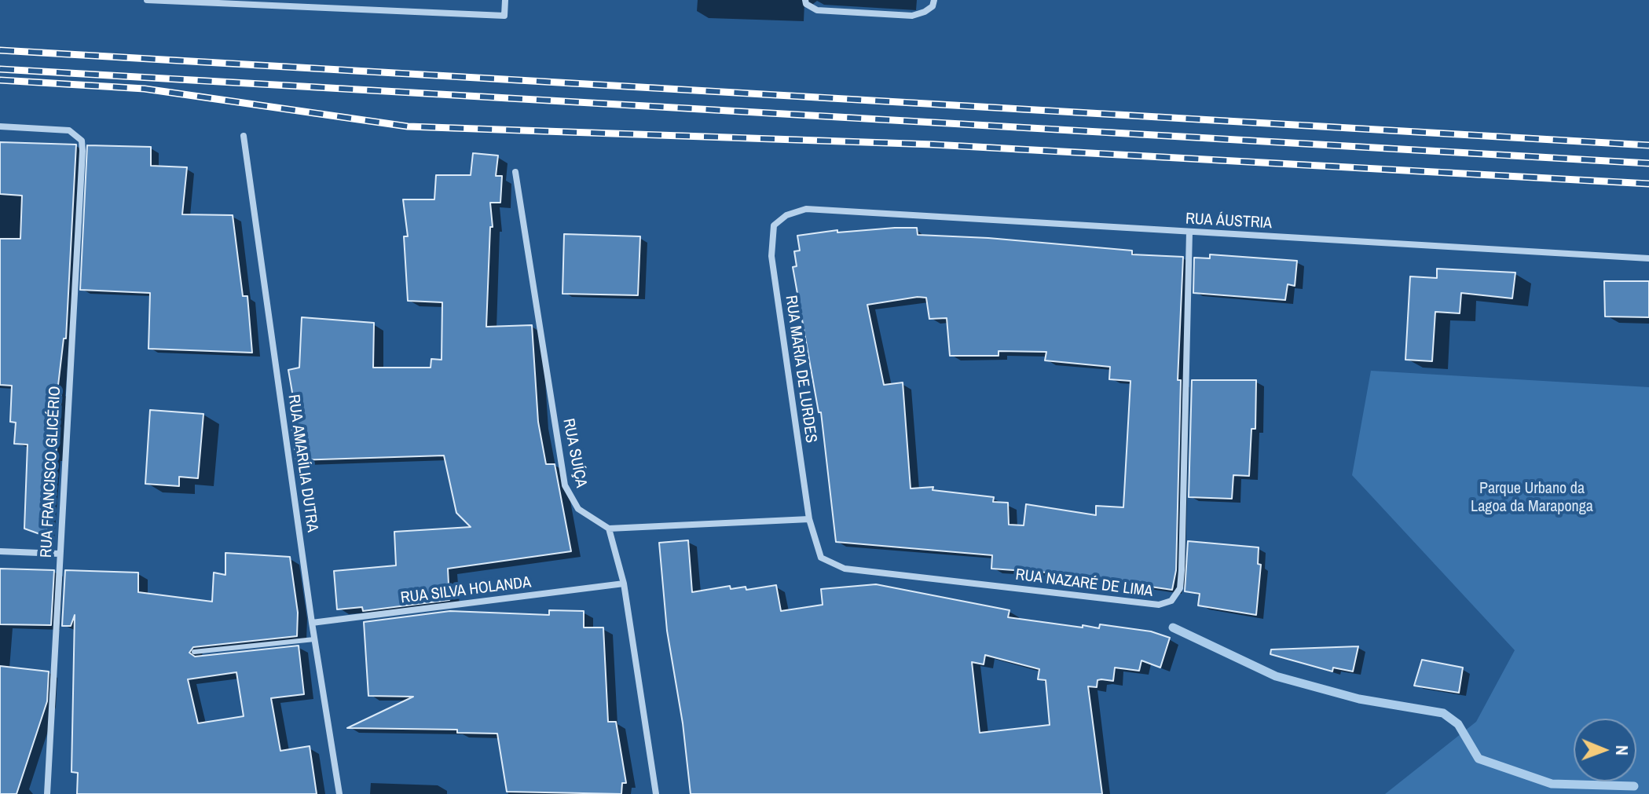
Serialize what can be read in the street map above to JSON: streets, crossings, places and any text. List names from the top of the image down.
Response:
{
  "streets": {
    "street": [
      "RUA ÁUSTRIA",
      "RUA MARIA DE LURDES",
      "RUA SUÍÇA",
      "RUA AMARÍLIA DUTRA",
      "RUA FRANCISCO GLICÉRIO",
      "RUA NAZARÉ DE LIMA",
      "RUA SILVA HOLANDA"
    ]
  },
  "crossings": [
    ["RUA ÁUSTRIA", "RUA MARIA DE LURDES"],
    ["RUA ÁUSTRIA", "RUA NAZARÉ DE LIMA"],
    ["RUA MARIA DE LURDES", "RUA NAZARÉ DE LIMA"],
    ["RUA AMARÍLIA DUTRA", "RUA SILVA HOLANDA"]
  ],
  "parks": ["Parque Urbano da Lagoa da Maraponga"],
  "north": "right"
}
